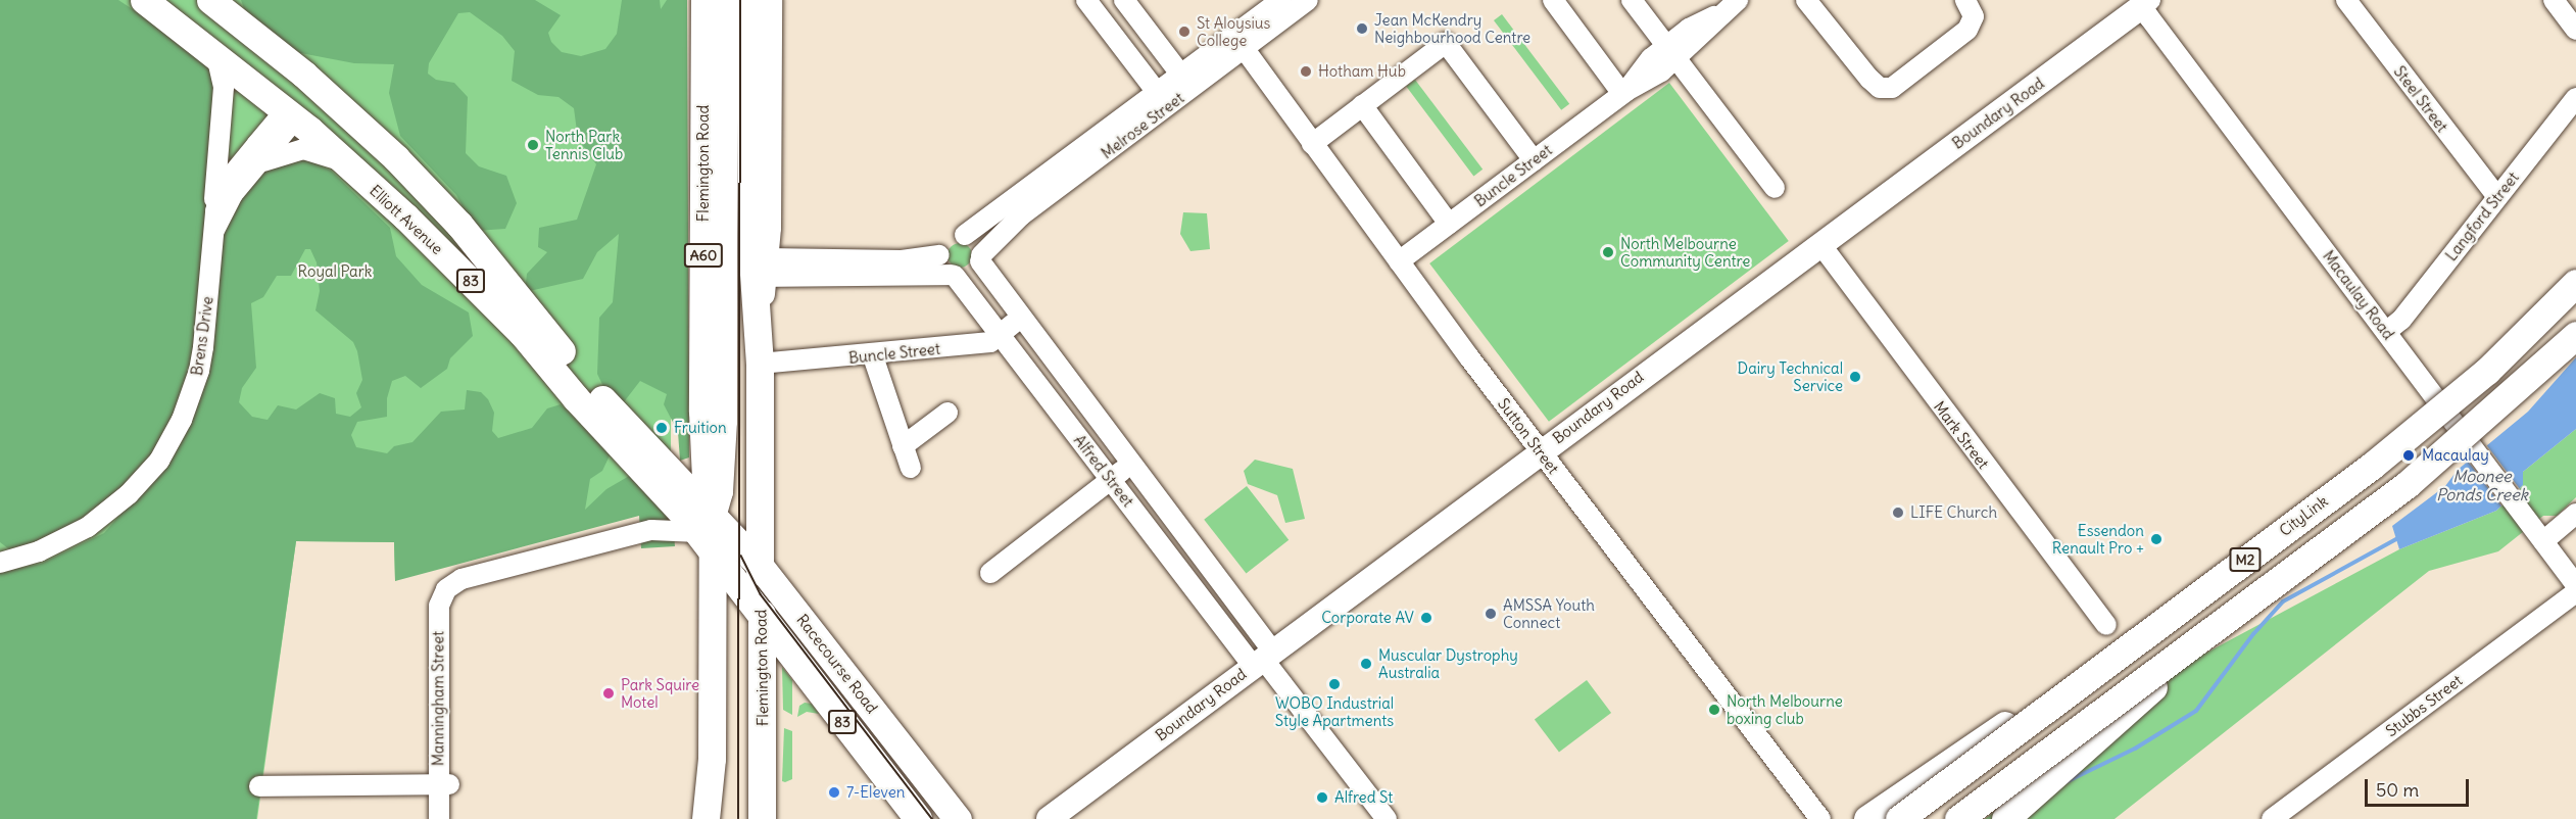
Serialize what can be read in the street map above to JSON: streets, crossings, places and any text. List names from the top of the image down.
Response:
{
  "streets": {
    "highway": [
      "Flemington Road",
      "Elliott Avenue",
      "A60",
      "83",
      "CityLink",
      "M2",
      "Racecourse Road"
    ],
    "main road": ["Boundary Road"],
    "street": [
      "Steel Street",
      "Melrose Street",
      "Buncle Street",
      "Langford Street",
      "Macaulay Road",
      "Brens Drive",
      "Mark Street",
      "Sutton Street",
      "Alfred Street",
      "Manningham Street",
      "Stubbs Street"
    ]
  },
  "crossings": [
    ["Steel Street", "Langford Street"],
    ["Boundary Road", "Macaulay Road"],
    ["Boundary Road", "Mark Street"],
    ["Boundary Road", "Sutton Street"],
    ["Boundary Road", "Alfred Street"],
    ["Melrose Street", "Sutton Street"],
    ["Melrose Street", "Alfred Street"],
    ["Flemington Road", "Buncle Street"],
    ["Flemington Road", "Elliott Avenue"],
    ["Flemington Road", "Racecourse Road"],
    ["Flemington Road", "Manningham Street"],
    ["Buncle Street", "Sutton Street"],
    ["Buncle Street", "Alfred Street"],
    ["Langford Street", "Macaulay Road"],
    ["Elliott Avenue", "Brens Drive"],
    ["Elliott Avenue", "Racecourse Road"],
    ["Elliott Avenue", "Manningham Street"],
    ["Racecourse Road", "Manningham Street"]
  ],
  "water": ["Moonee Ponds Creek"],
  "parks": ["Royal Park"],
  "places": [
    "Jean McKendry Neighbourhood Centre",
    "St Aloysius College",
    "Hotham Hub",
    "North Park Tennis Club",
    "North Melbourne Community Centre",
    "Dairy Technical Service",
    "Fruition",
    "Macaulay",
    "LIFE Church",
    "Essendon Renault Pro +",
    "AMSSA Youth Connect",
    "Corporate AV",
    "Muscular Dystrophy Australia",
    "WOBO Industrial Style Apartments",
    "Park Squire Motel",
    "North Melbourne boxing club",
    "7-Eleven",
    "Alfred St"
  ],
  "scale_bar": "50 m"
}
